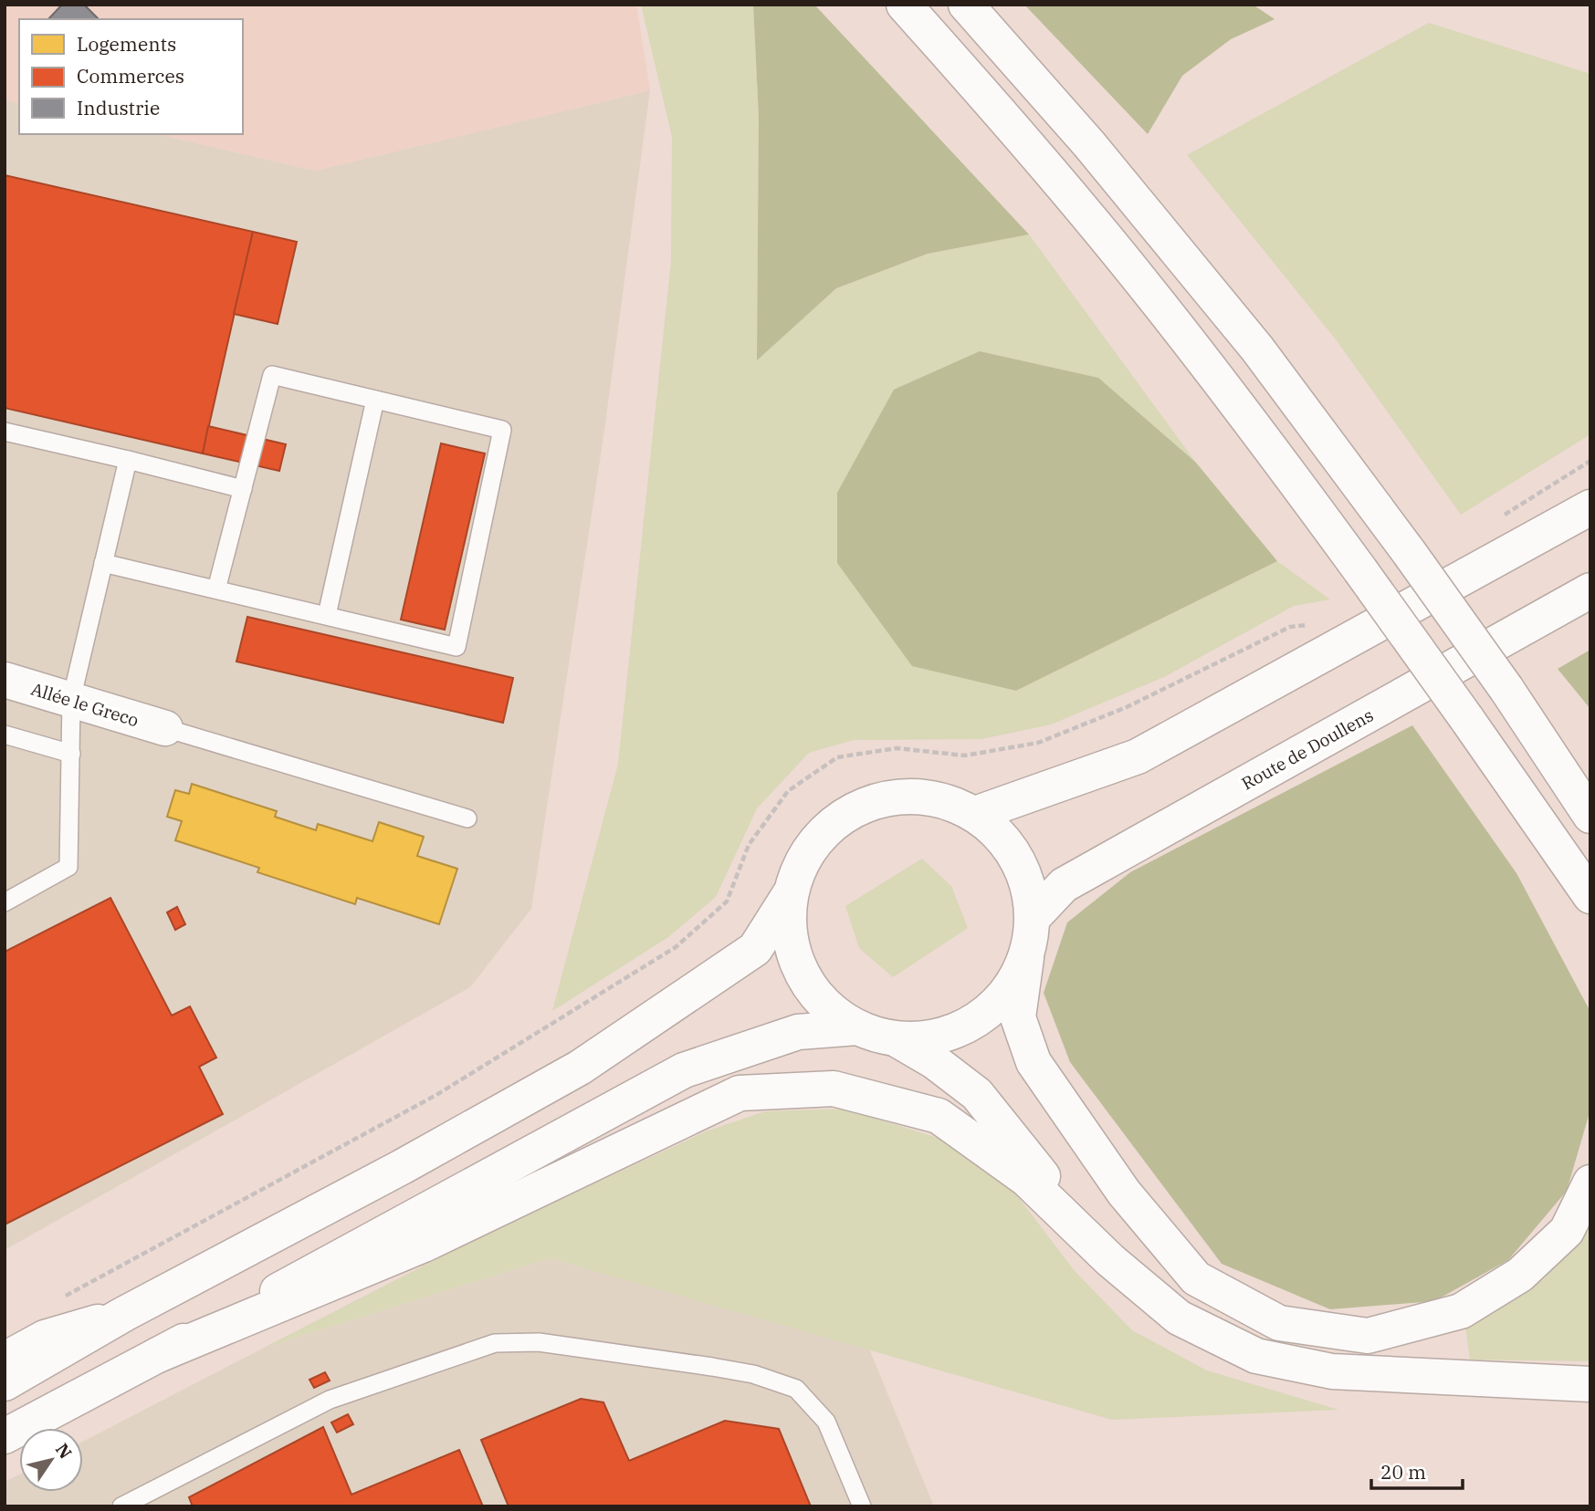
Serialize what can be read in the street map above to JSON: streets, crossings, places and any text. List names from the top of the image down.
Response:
{
  "streets": {
    "main road": ["Allée le Greco", "Route de Doullens"]
  },
  "legend": ["Logements", "Commerces", "Industrie"],
  "scale_bar": "20 m",
  "north": "top right"
}
